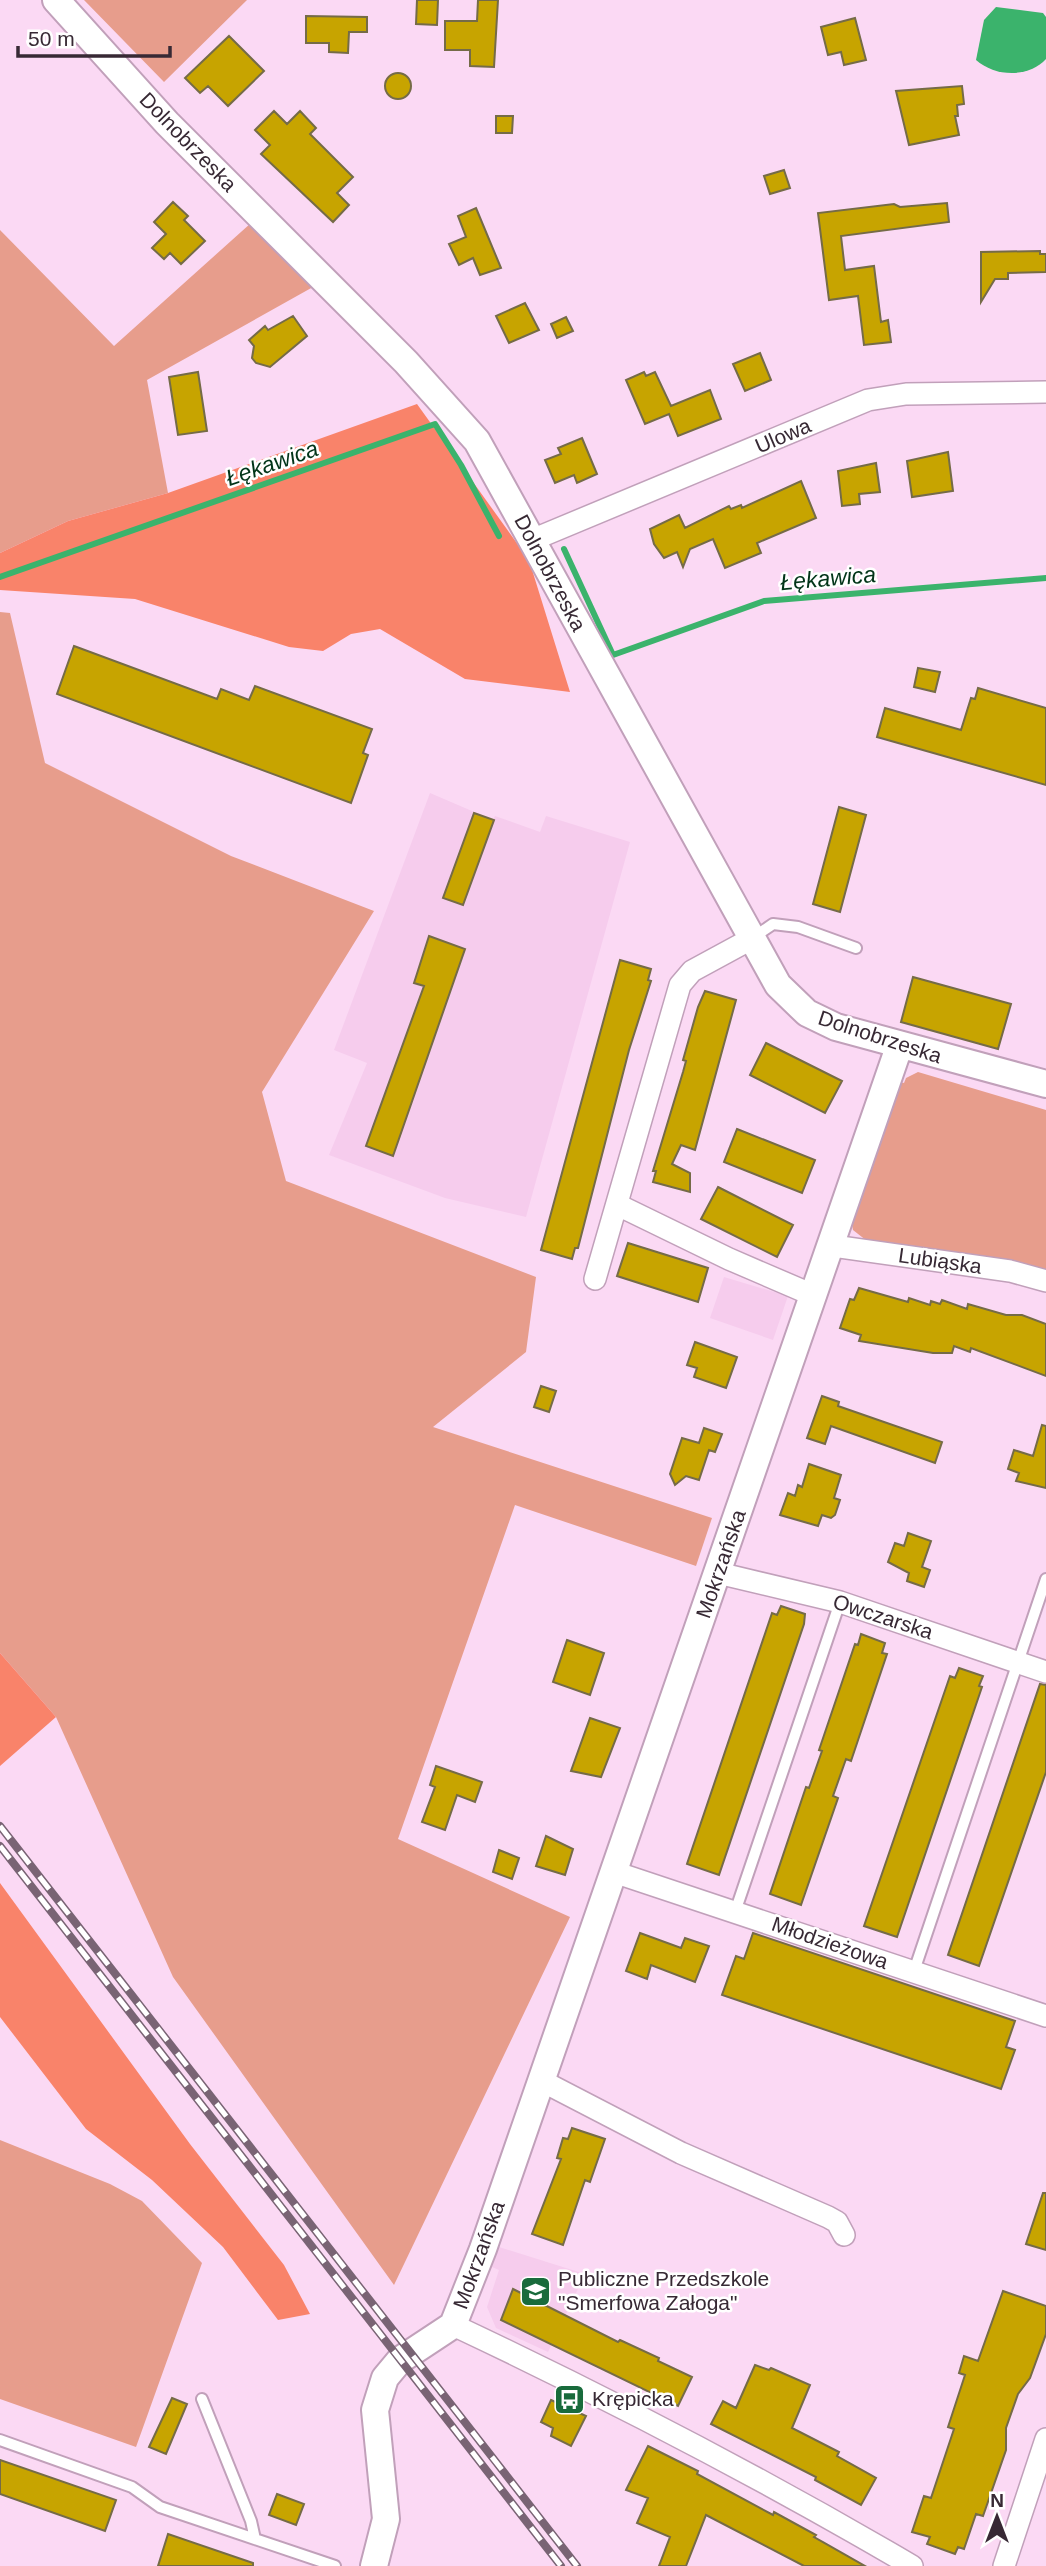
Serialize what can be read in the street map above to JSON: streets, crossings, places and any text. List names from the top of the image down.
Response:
{
  "streets": {
    "street": [
      "Dolnobrzeska",
      "Ulowa",
      "Lubiąska",
      "Mokrzańska",
      "Owczarska",
      "Młodzieżowa"
    ]
  },
  "crossings": [
    ["Dolnobrzeska", "Ulowa"],
    ["Dolnobrzeska", "Mokrzańska"],
    ["Lubiąska", "Mokrzańska"],
    ["Mokrzańska", "Owczarska"],
    ["Mokrzańska", "Młodzieżowa"]
  ],
  "water": ["Łękawica"],
  "places": {
    "school or university": ["Publiczne Przedszkole \"Smerfowa Załoga\""],
    "bus stop": ["Krępicka"]
  },
  "scale_bar": "50 m",
  "north": "top"
}
